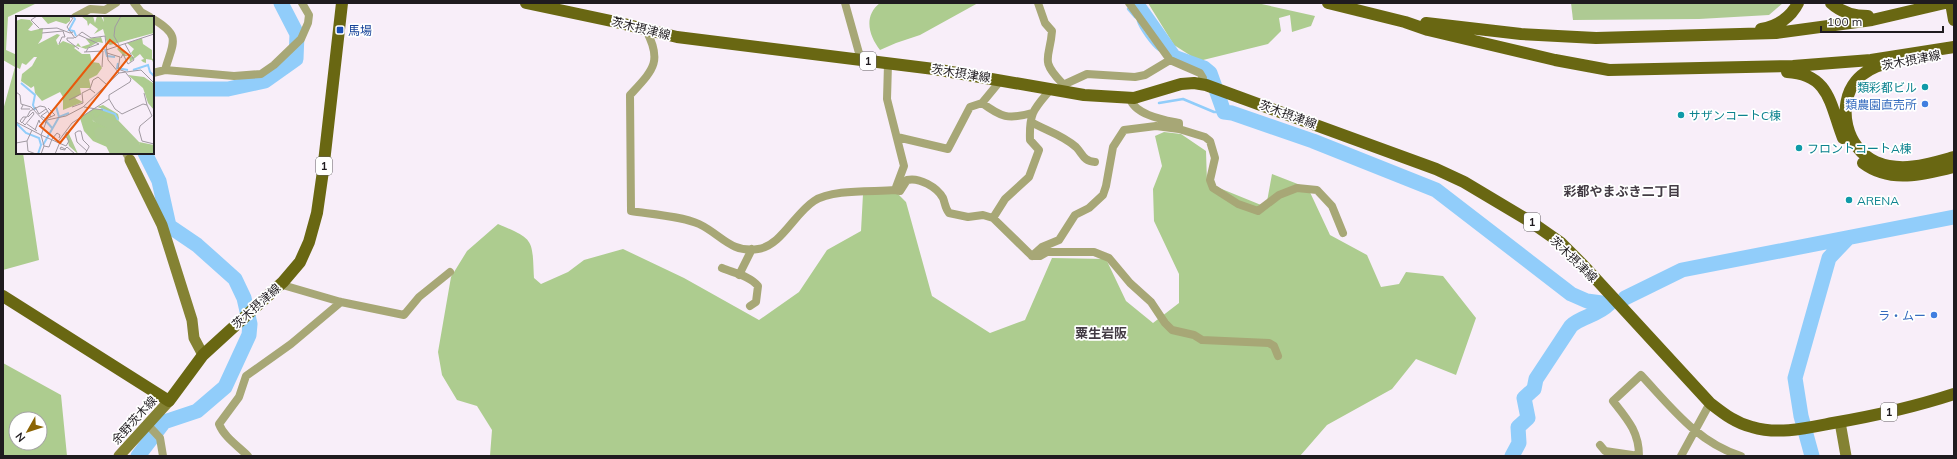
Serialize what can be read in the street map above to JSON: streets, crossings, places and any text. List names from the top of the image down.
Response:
{
  "streets": {
    "main road": ["茨木摂津線", "1"],
    "street": ["余野茨木線"]
  },
  "crossings": [
    ["茨木摂津線", "余野茨木線"]
  ],
  "districts": ["彩都やまぶき二丁目", "粟生岩阪"],
  "places": {
    "transit": ["馬場"],
    "other": [
      "類彩都ビル",
      "類農園直売所",
      "サザンコートC棟",
      "フロントコートA棟",
      "ARENA",
      "ラ・ムー"
    ]
  },
  "scale_bar": "100 m",
  "north": "bottom left"
}
